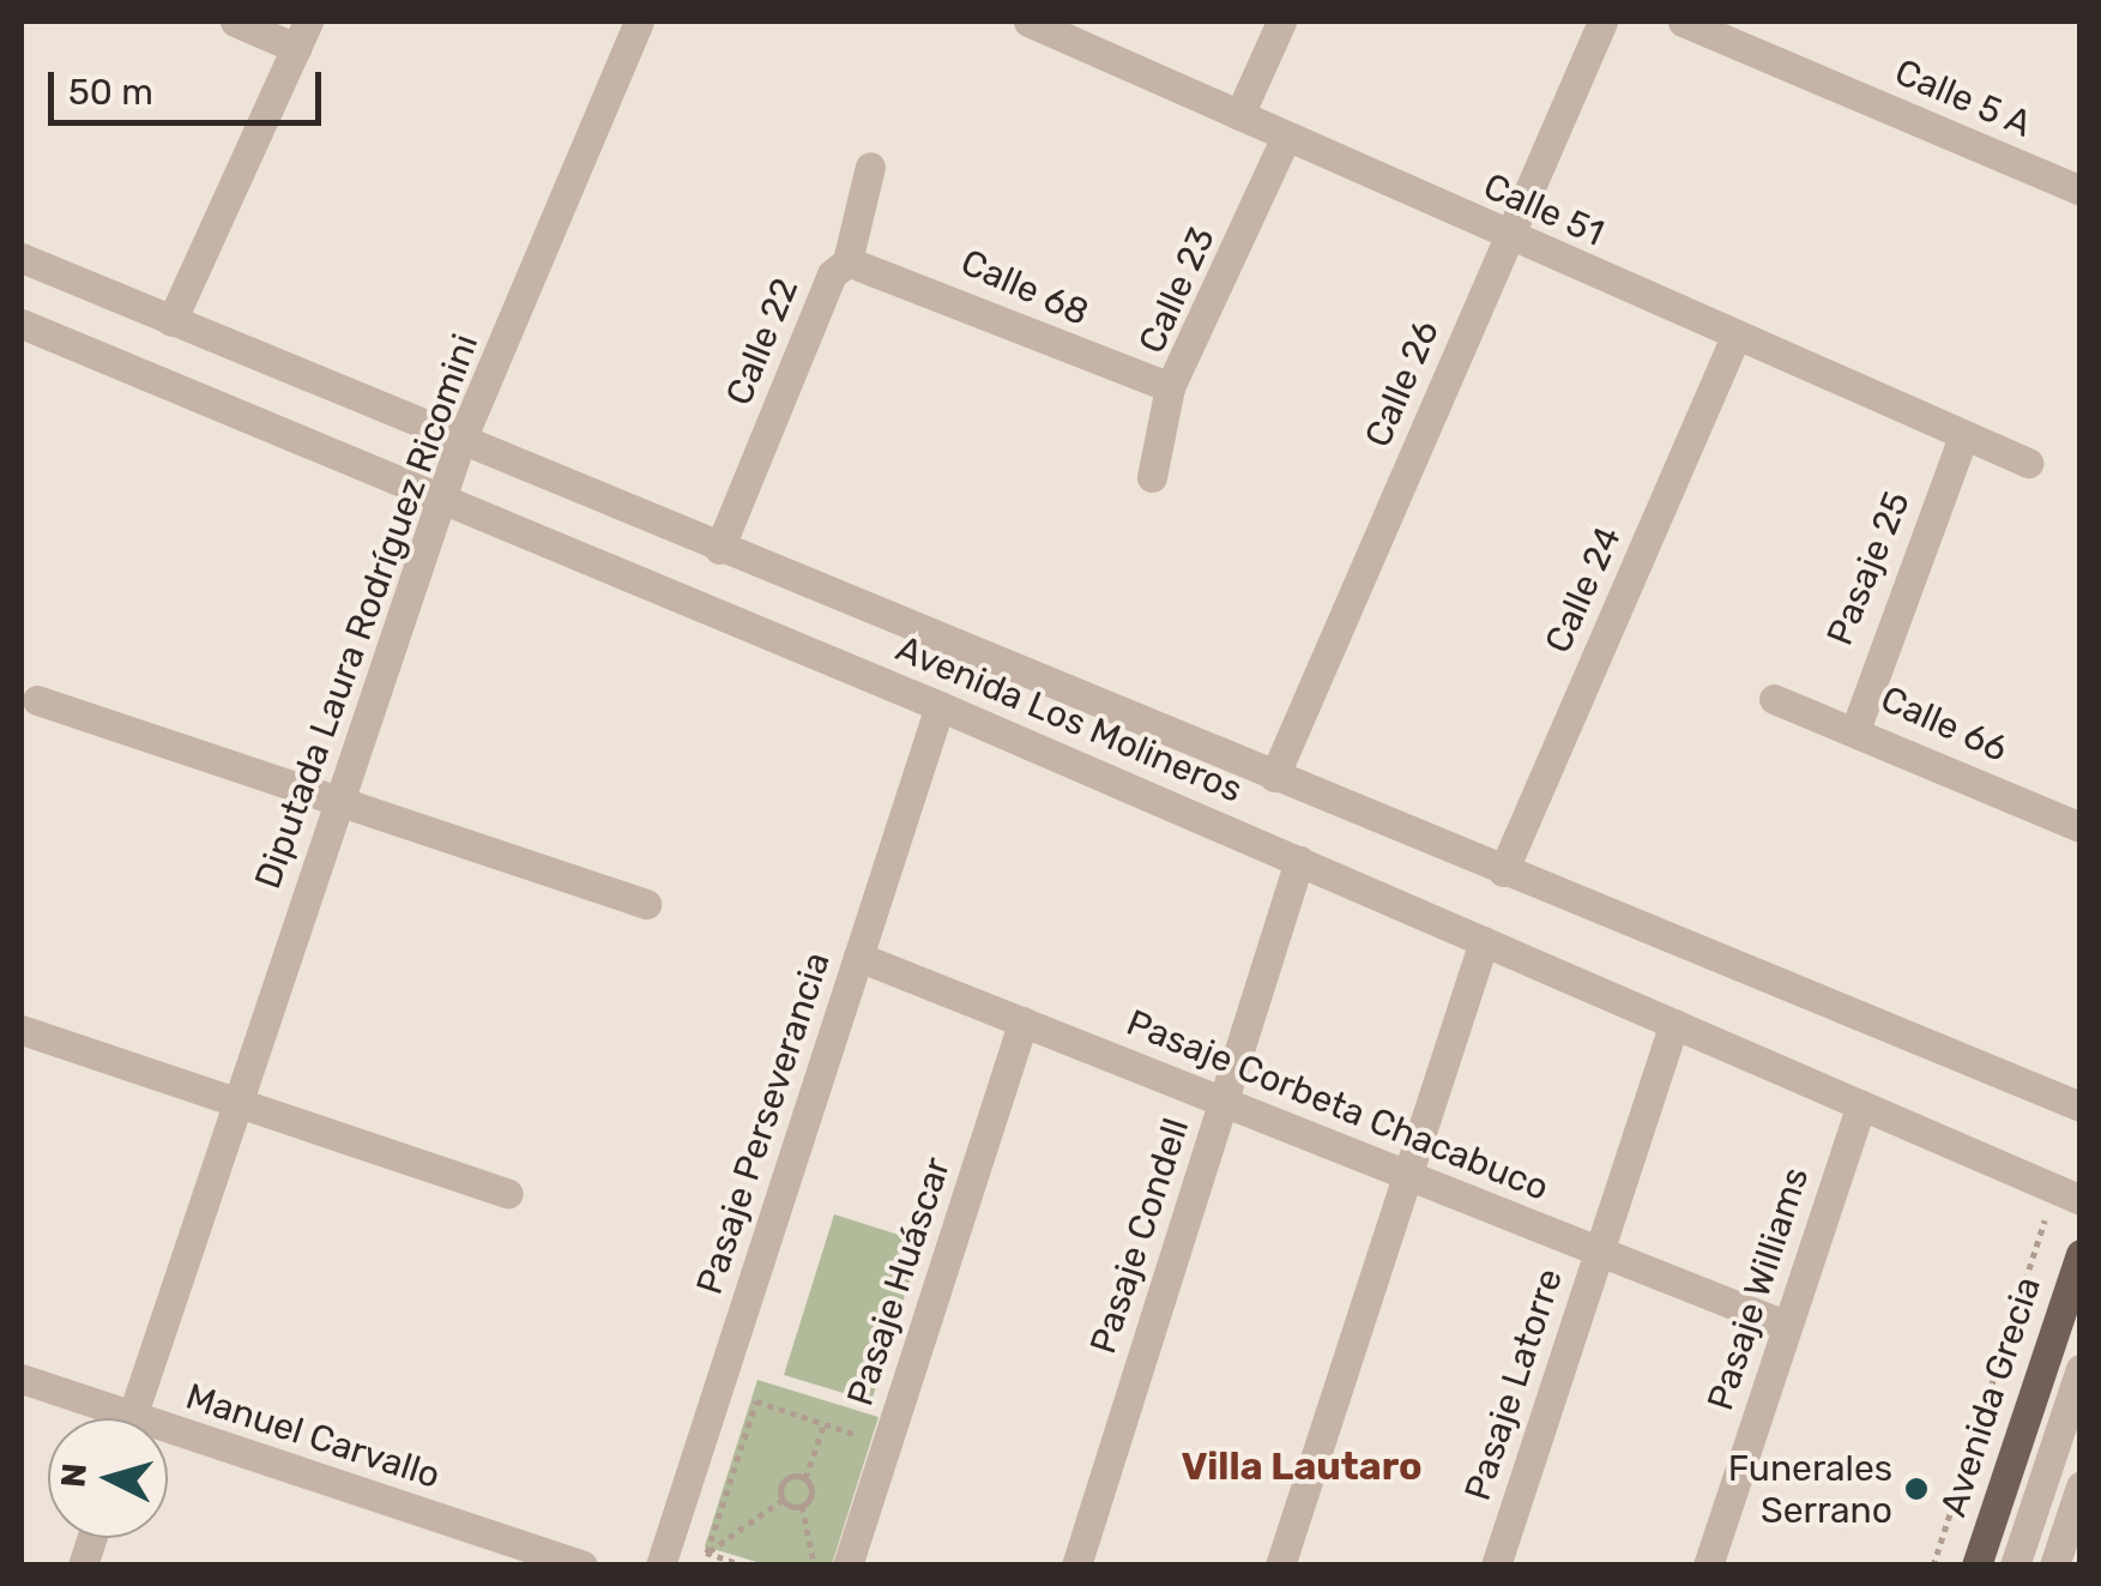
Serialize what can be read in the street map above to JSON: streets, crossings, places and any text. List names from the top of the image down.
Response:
{
  "streets": {
    "main road": ["Avenida Grecia"],
    "street": [
      "Calle 5 A",
      "Calle 51",
      "Calle 68",
      "Calle 23",
      "Calle 22",
      "Calle 26",
      "Pasaje 25",
      "Calle 24",
      "Diputada Laura Rodríguez Ricomini",
      "Avenida Los Molineros",
      "Calle 66",
      "Pasaje Corbeta Chacabuco",
      "Pasaje Perseverancia",
      "Pasaje Condell",
      "Pasaje Huáscar",
      "Pasaje Williams",
      "Pasaje Latorre",
      "Manuel Carvallo"
    ]
  },
  "crossings": [
    ["Calle 51", "Calle 23"],
    ["Calle 51", "Calle 26"],
    ["Calle 51", "Pasaje 25"],
    ["Calle 51", "Calle 24"],
    ["Calle 68", "Calle 23"],
    ["Calle 68", "Calle 22"],
    ["Calle 22", "Avenida Los Molineros"],
    ["Calle 26", "Avenida Los Molineros"],
    ["Pasaje 25", "Calle 66"],
    ["Calle 24", "Avenida Los Molineros"],
    ["Diputada Laura Rodríguez Ricomini", "Avenida Los Molineros"],
    ["Avenida Los Molineros", "Pasaje Perseverancia"],
    ["Avenida Los Molineros", "Pasaje Condell"],
    ["Avenida Los Molineros", "Pasaje Williams"],
    ["Avenida Los Molineros", "Pasaje Latorre"],
    ["Pasaje Corbeta Chacabuco", "Pasaje Perseverancia"],
    ["Pasaje Corbeta Chacabuco", "Pasaje Condell"],
    ["Pasaje Corbeta Chacabuco", "Pasaje Huáscar"],
    ["Pasaje Corbeta Chacabuco", "Pasaje Williams"],
    ["Pasaje Corbeta Chacabuco", "Pasaje Latorre"]
  ],
  "districts": ["Villa Lautaro"],
  "places": ["Funerales Serrano"],
  "scale_bar": "50 m",
  "north": "left"
}
